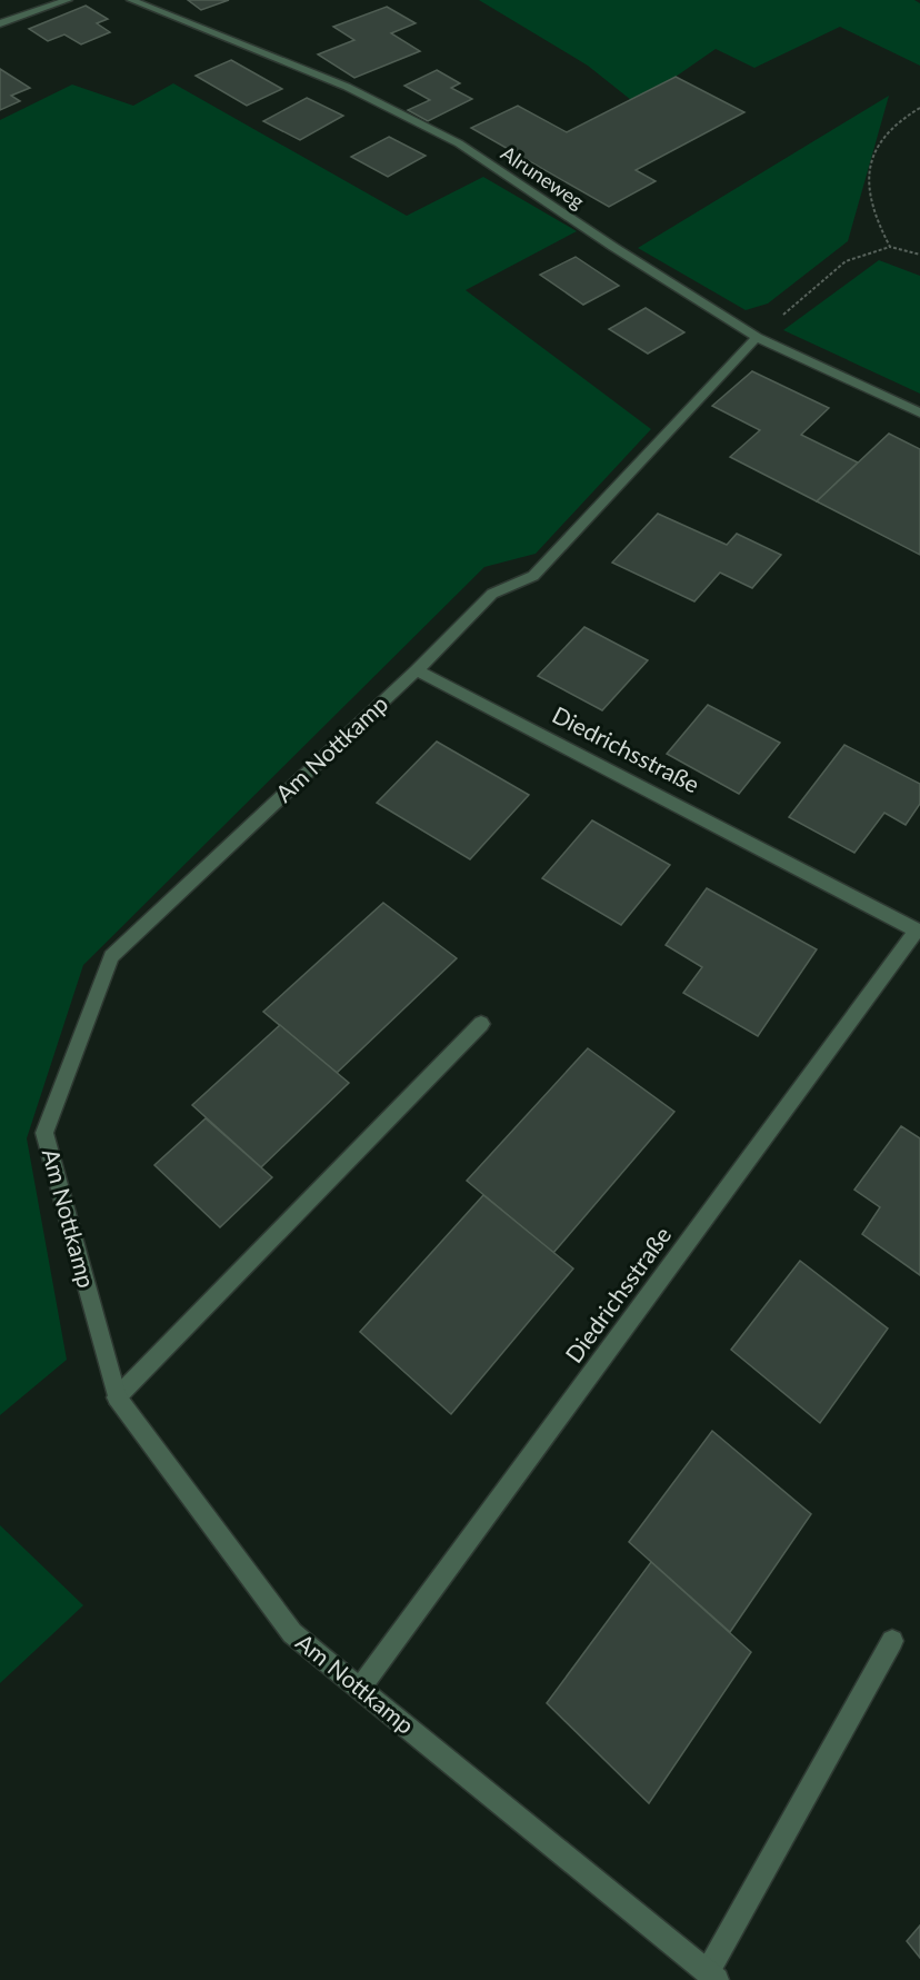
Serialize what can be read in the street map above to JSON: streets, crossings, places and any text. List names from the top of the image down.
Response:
{
  "streets": {
    "street": ["Alruneweg", "Am Nottkamp", "Diedrichsstraße"]
  },
  "crossings": [
    ["Alruneweg", "Am Nottkamp"],
    ["Am Nottkamp", "Diedrichsstraße"]
  ]
}
